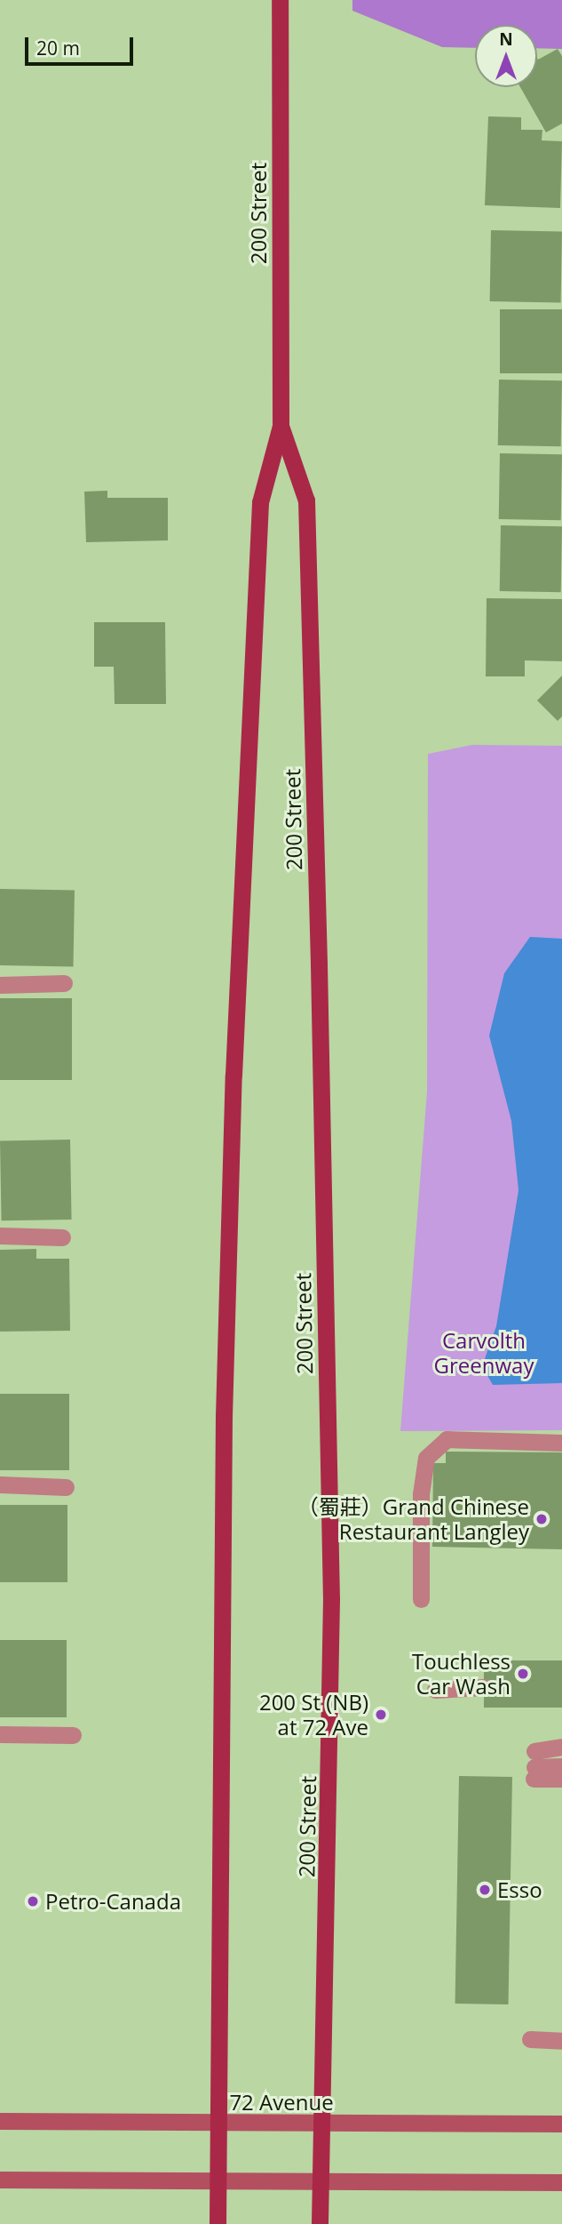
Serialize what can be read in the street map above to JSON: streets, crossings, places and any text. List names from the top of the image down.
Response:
{
  "streets": {
    "main road": ["200 Street", "72 Avenue"]
  },
  "crossings": [
    ["200 Street", "72 Avenue"]
  ],
  "parks": ["Carvolth Greenway"],
  "places": [
    "（蜀莊）Grand Chinese Restaurant Langley",
    "Touchless Car Wash",
    "200 St (NB) at 72 Ave",
    "Esso",
    "Petro-Canada"
  ],
  "scale_bar": "20 m",
  "north": "top"
}
